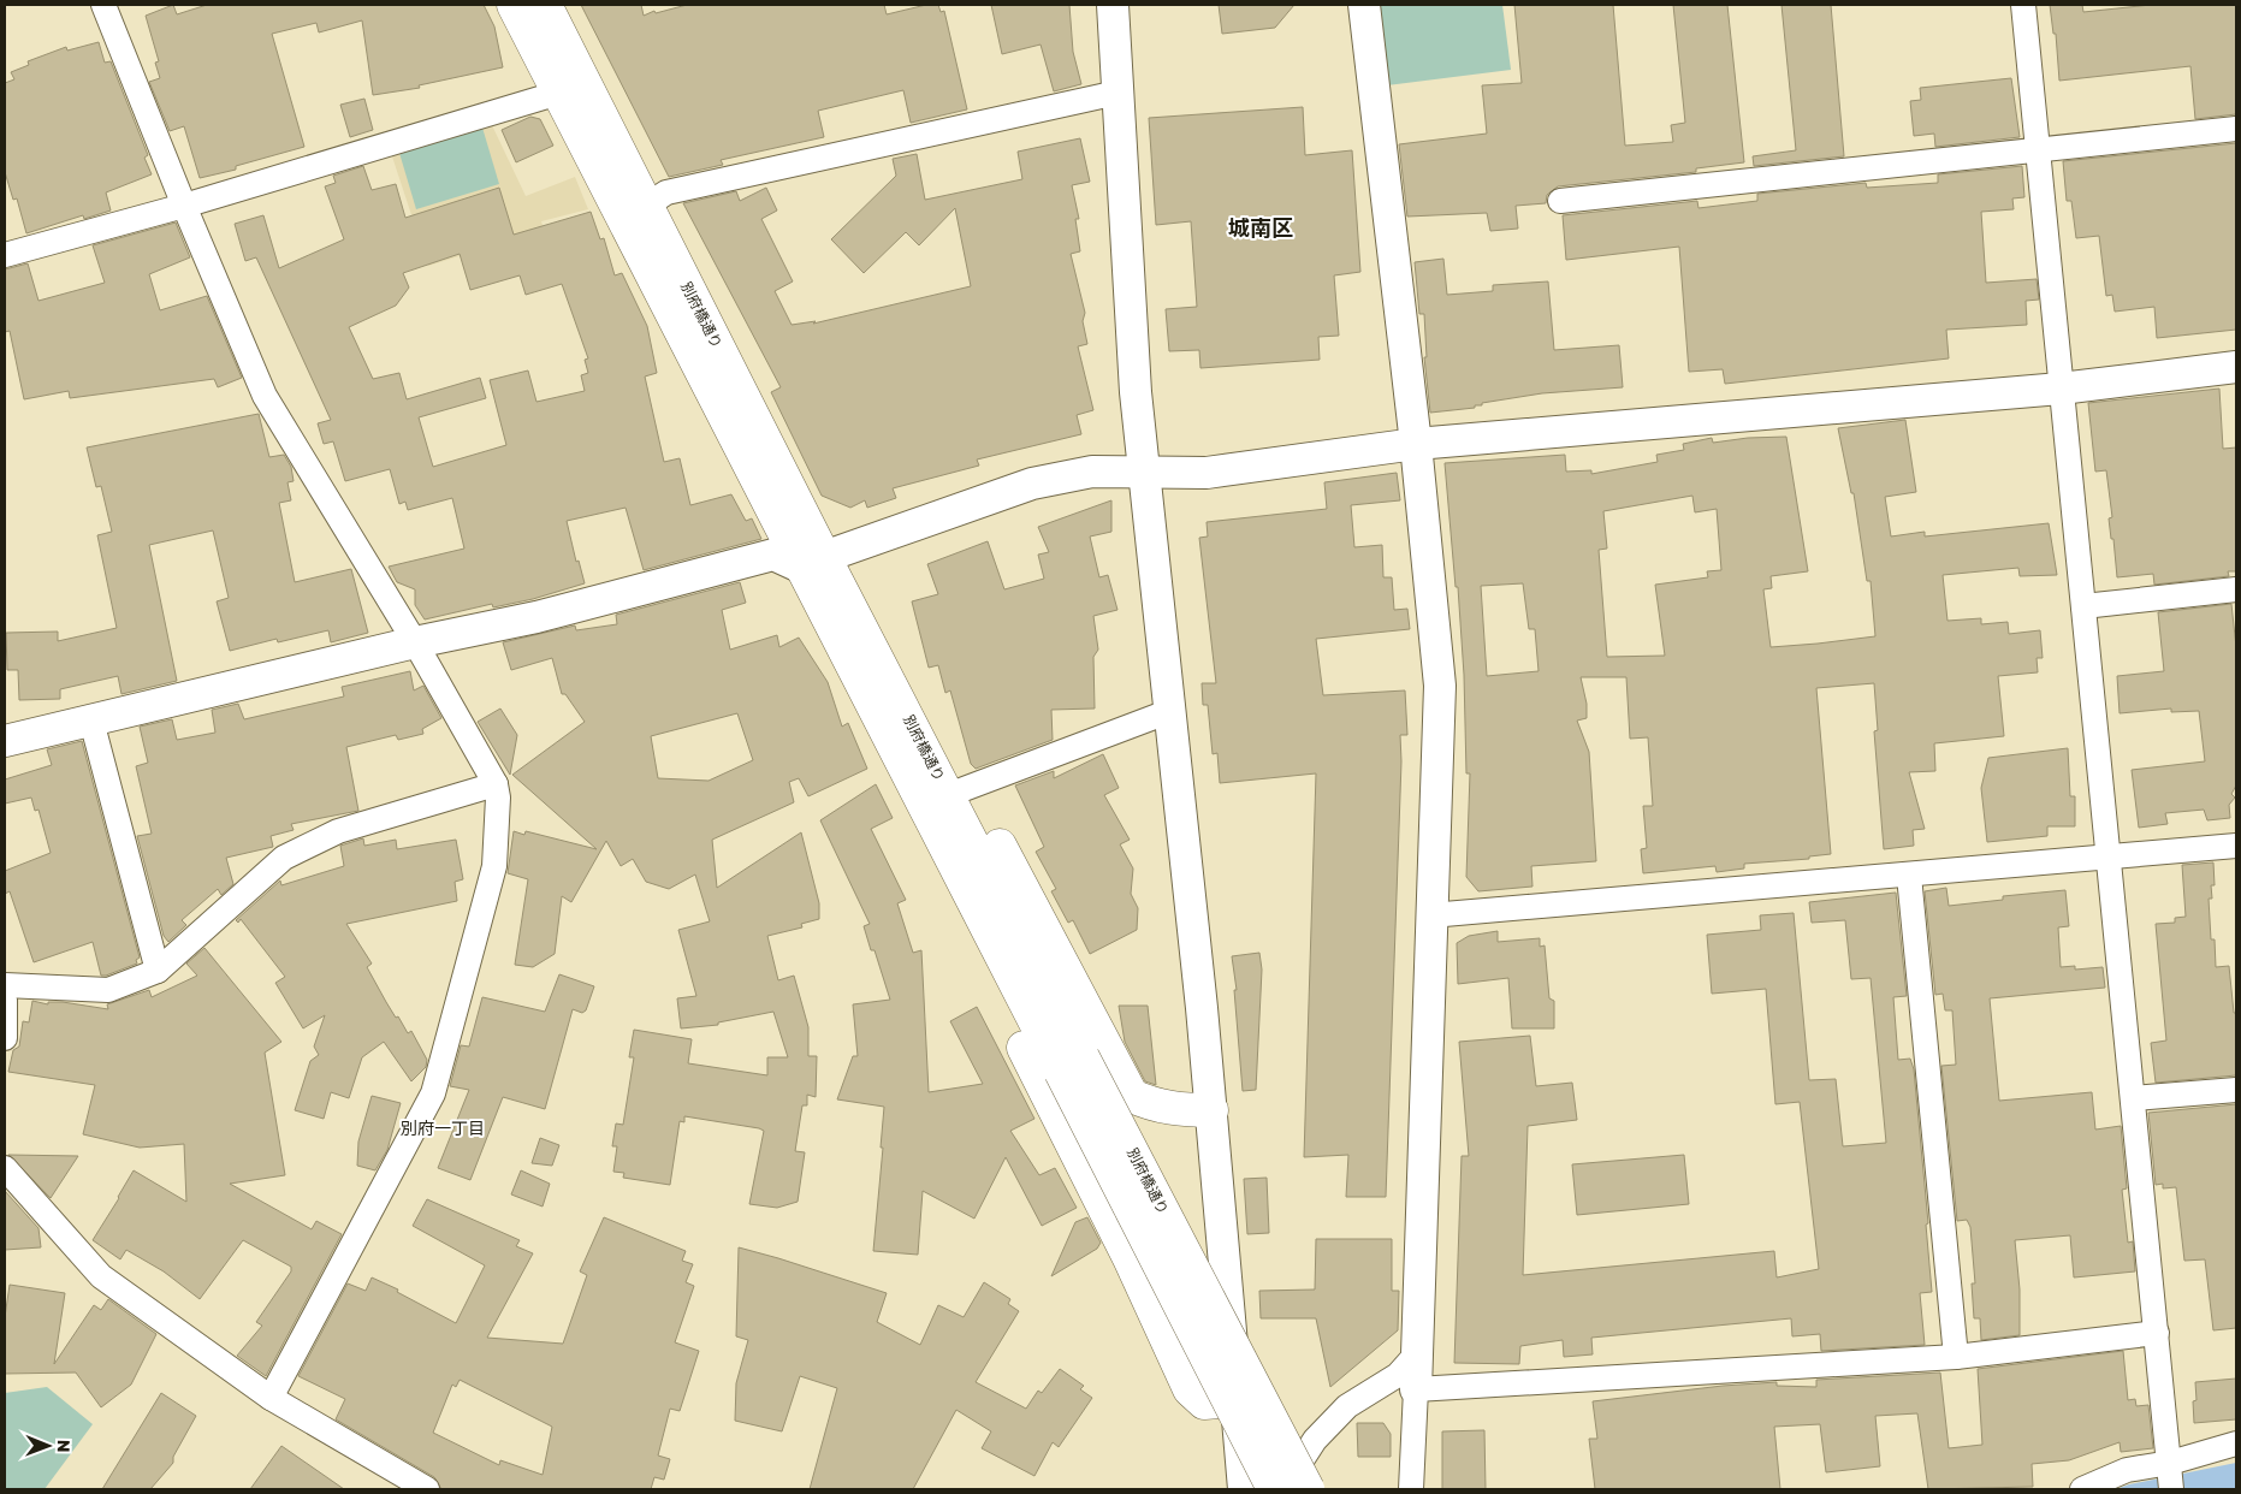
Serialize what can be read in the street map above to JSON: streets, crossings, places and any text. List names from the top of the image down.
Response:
{
  "streets": {
    "highway": ["別府橋通り"]
  },
  "districts": ["城南区", "別府一丁目"],
  "north": "right"
}
